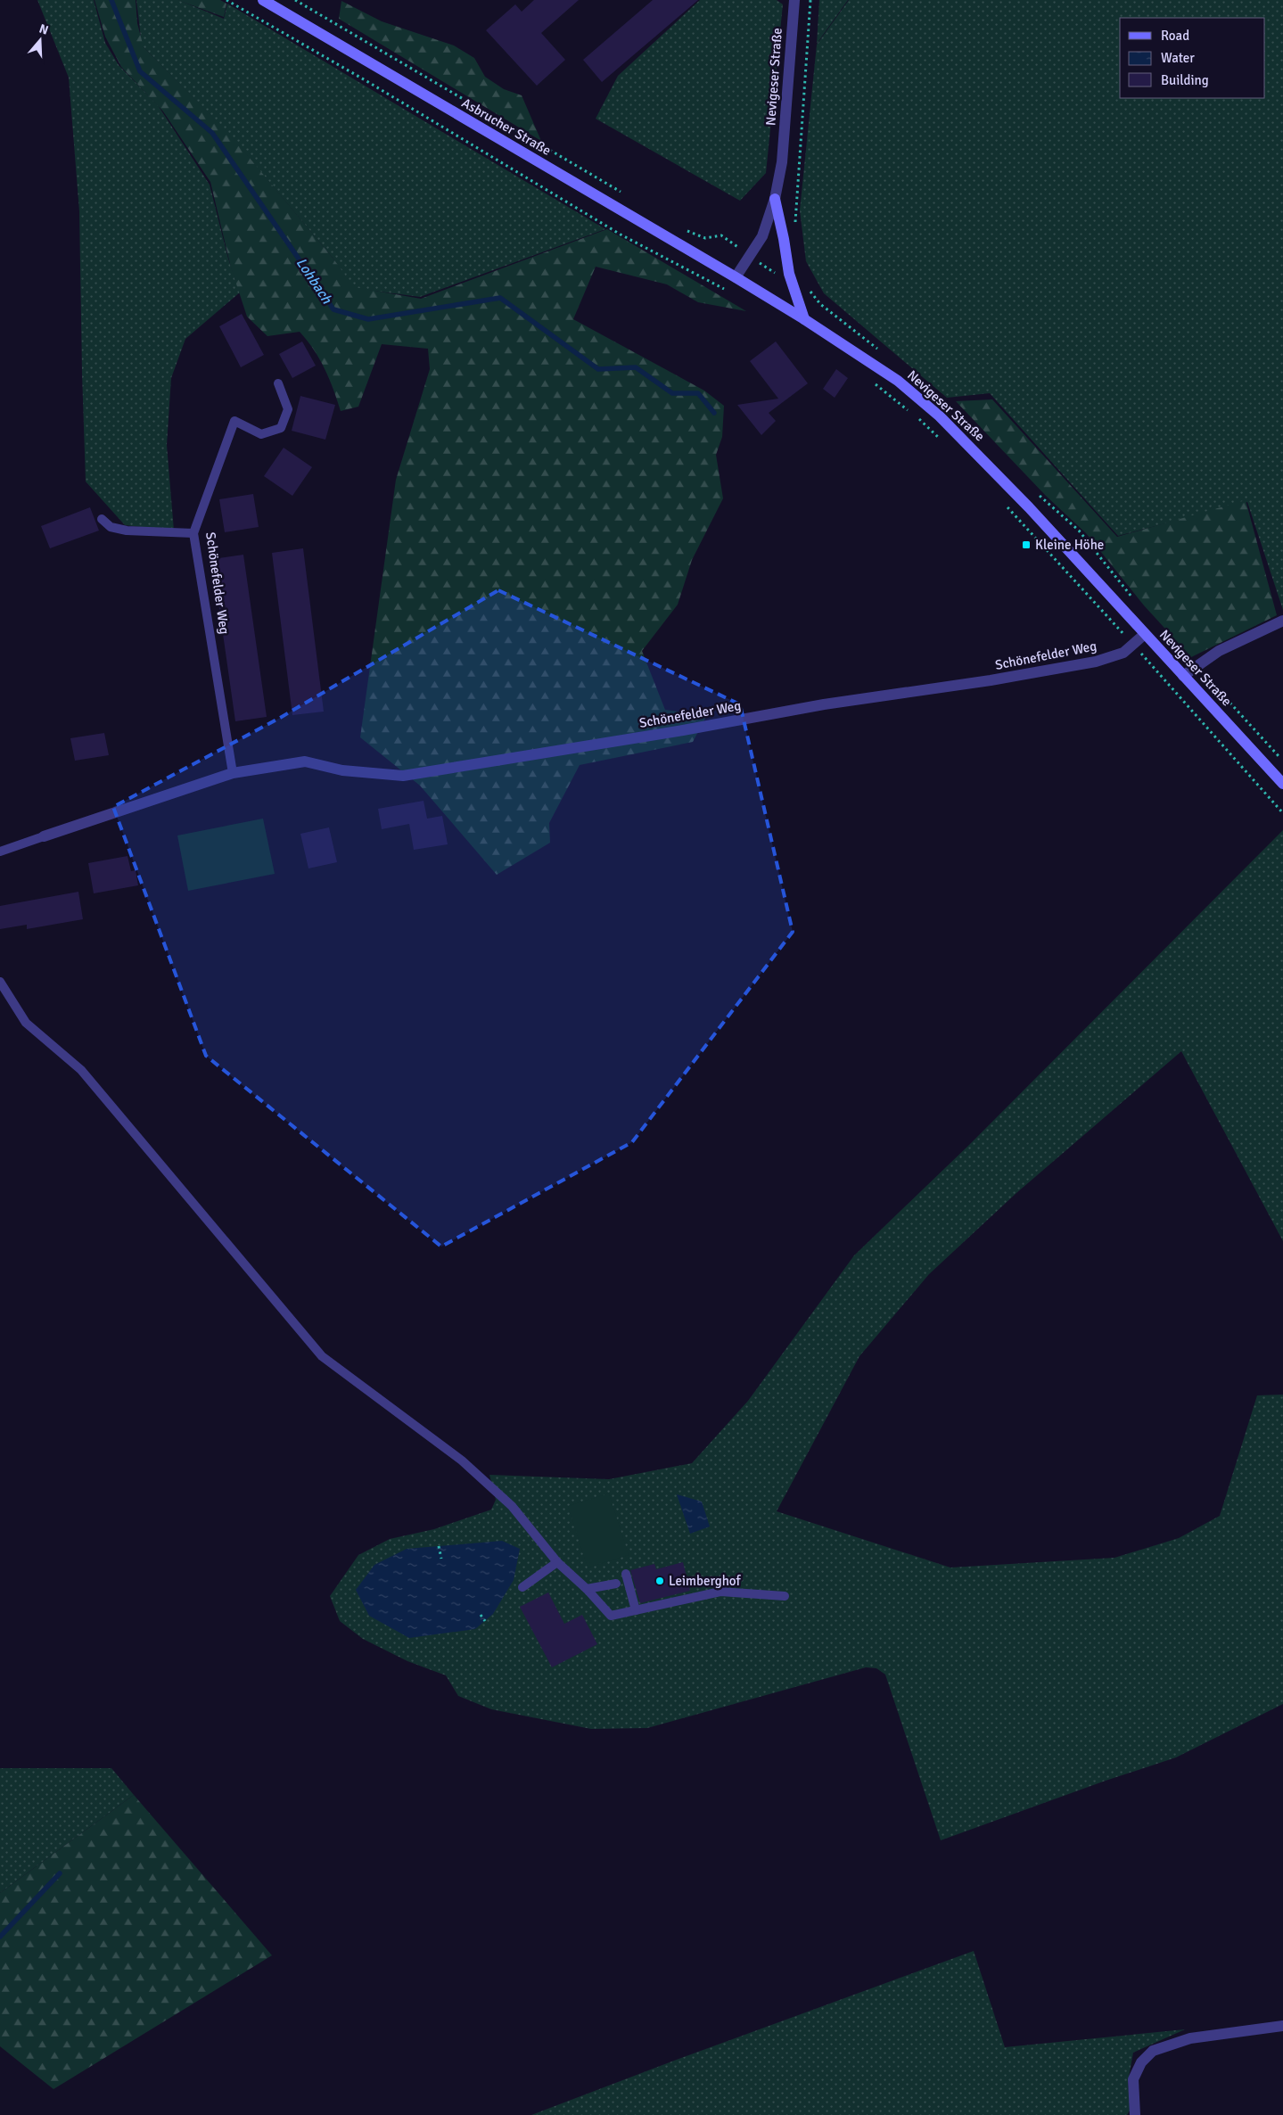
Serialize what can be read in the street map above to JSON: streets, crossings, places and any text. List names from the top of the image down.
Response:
{
  "streets": {
    "main road": ["Nevigeser Straße", "Asbrucher Straße"],
    "street": ["Schönefelder Weg"]
  },
  "crossings": [
    ["Nevigeser Straße", "Asbrucher Straße"],
    ["Nevigeser Straße", "Schönefelder Weg"]
  ],
  "water": ["Lohbach"],
  "places": {
    "transit": ["Kleine Höhe"],
    "other": ["Leimberghof"]
  },
  "legend": ["Road", "Water", "Building"],
  "north": "top"
}
